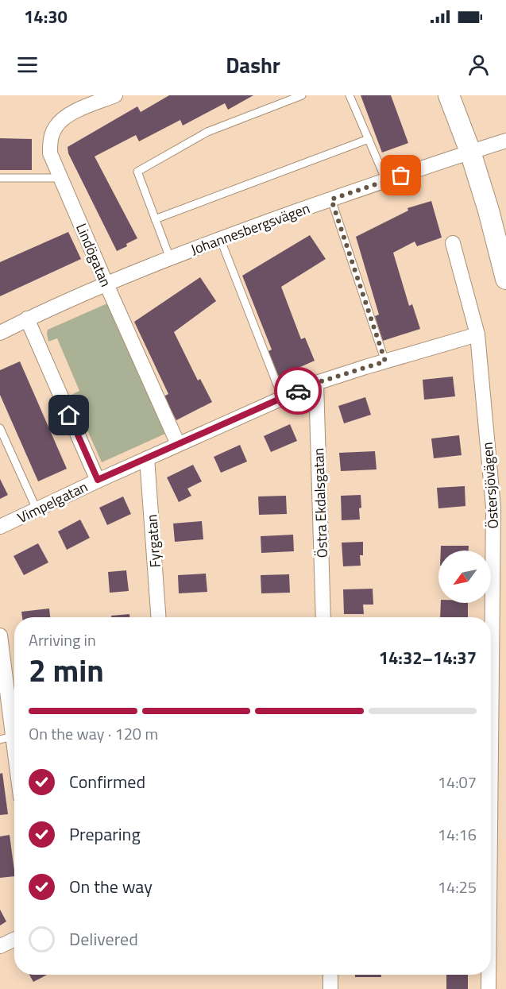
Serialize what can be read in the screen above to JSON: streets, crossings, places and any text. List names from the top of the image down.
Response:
{
  "streets": {
    "street": [
      "Johannesbergsvägen",
      "Lindögatan",
      "Östersjövägen",
      "Vimpelgatan",
      "Östra Ekdalsgatan",
      "Fyrgatan"
    ]
  },
  "crossings": [
    ["Johannesbergsvägen", "Lindögatan"],
    ["Lindögatan", "Vimpelgatan"],
    ["Östersjövägen", "Vimpelgatan"],
    ["Vimpelgatan", "Östra Ekdalsgatan"],
    ["Vimpelgatan", "Fyrgatan"]
  ],
  "north": "bottom left",
  "page": {
    "status": "14:30",
    "header": "Dashr",
    "heading": ["2 min", "Arriving in", "14:32–14:37"],
    "bar": "On the way · 120 m",
    "list": [
      ["Confirmed", "14:07"],
      ["Preparing", "14:16"],
      ["On the way", "14:25"],
      "Delivered"
    ]
  }
}
